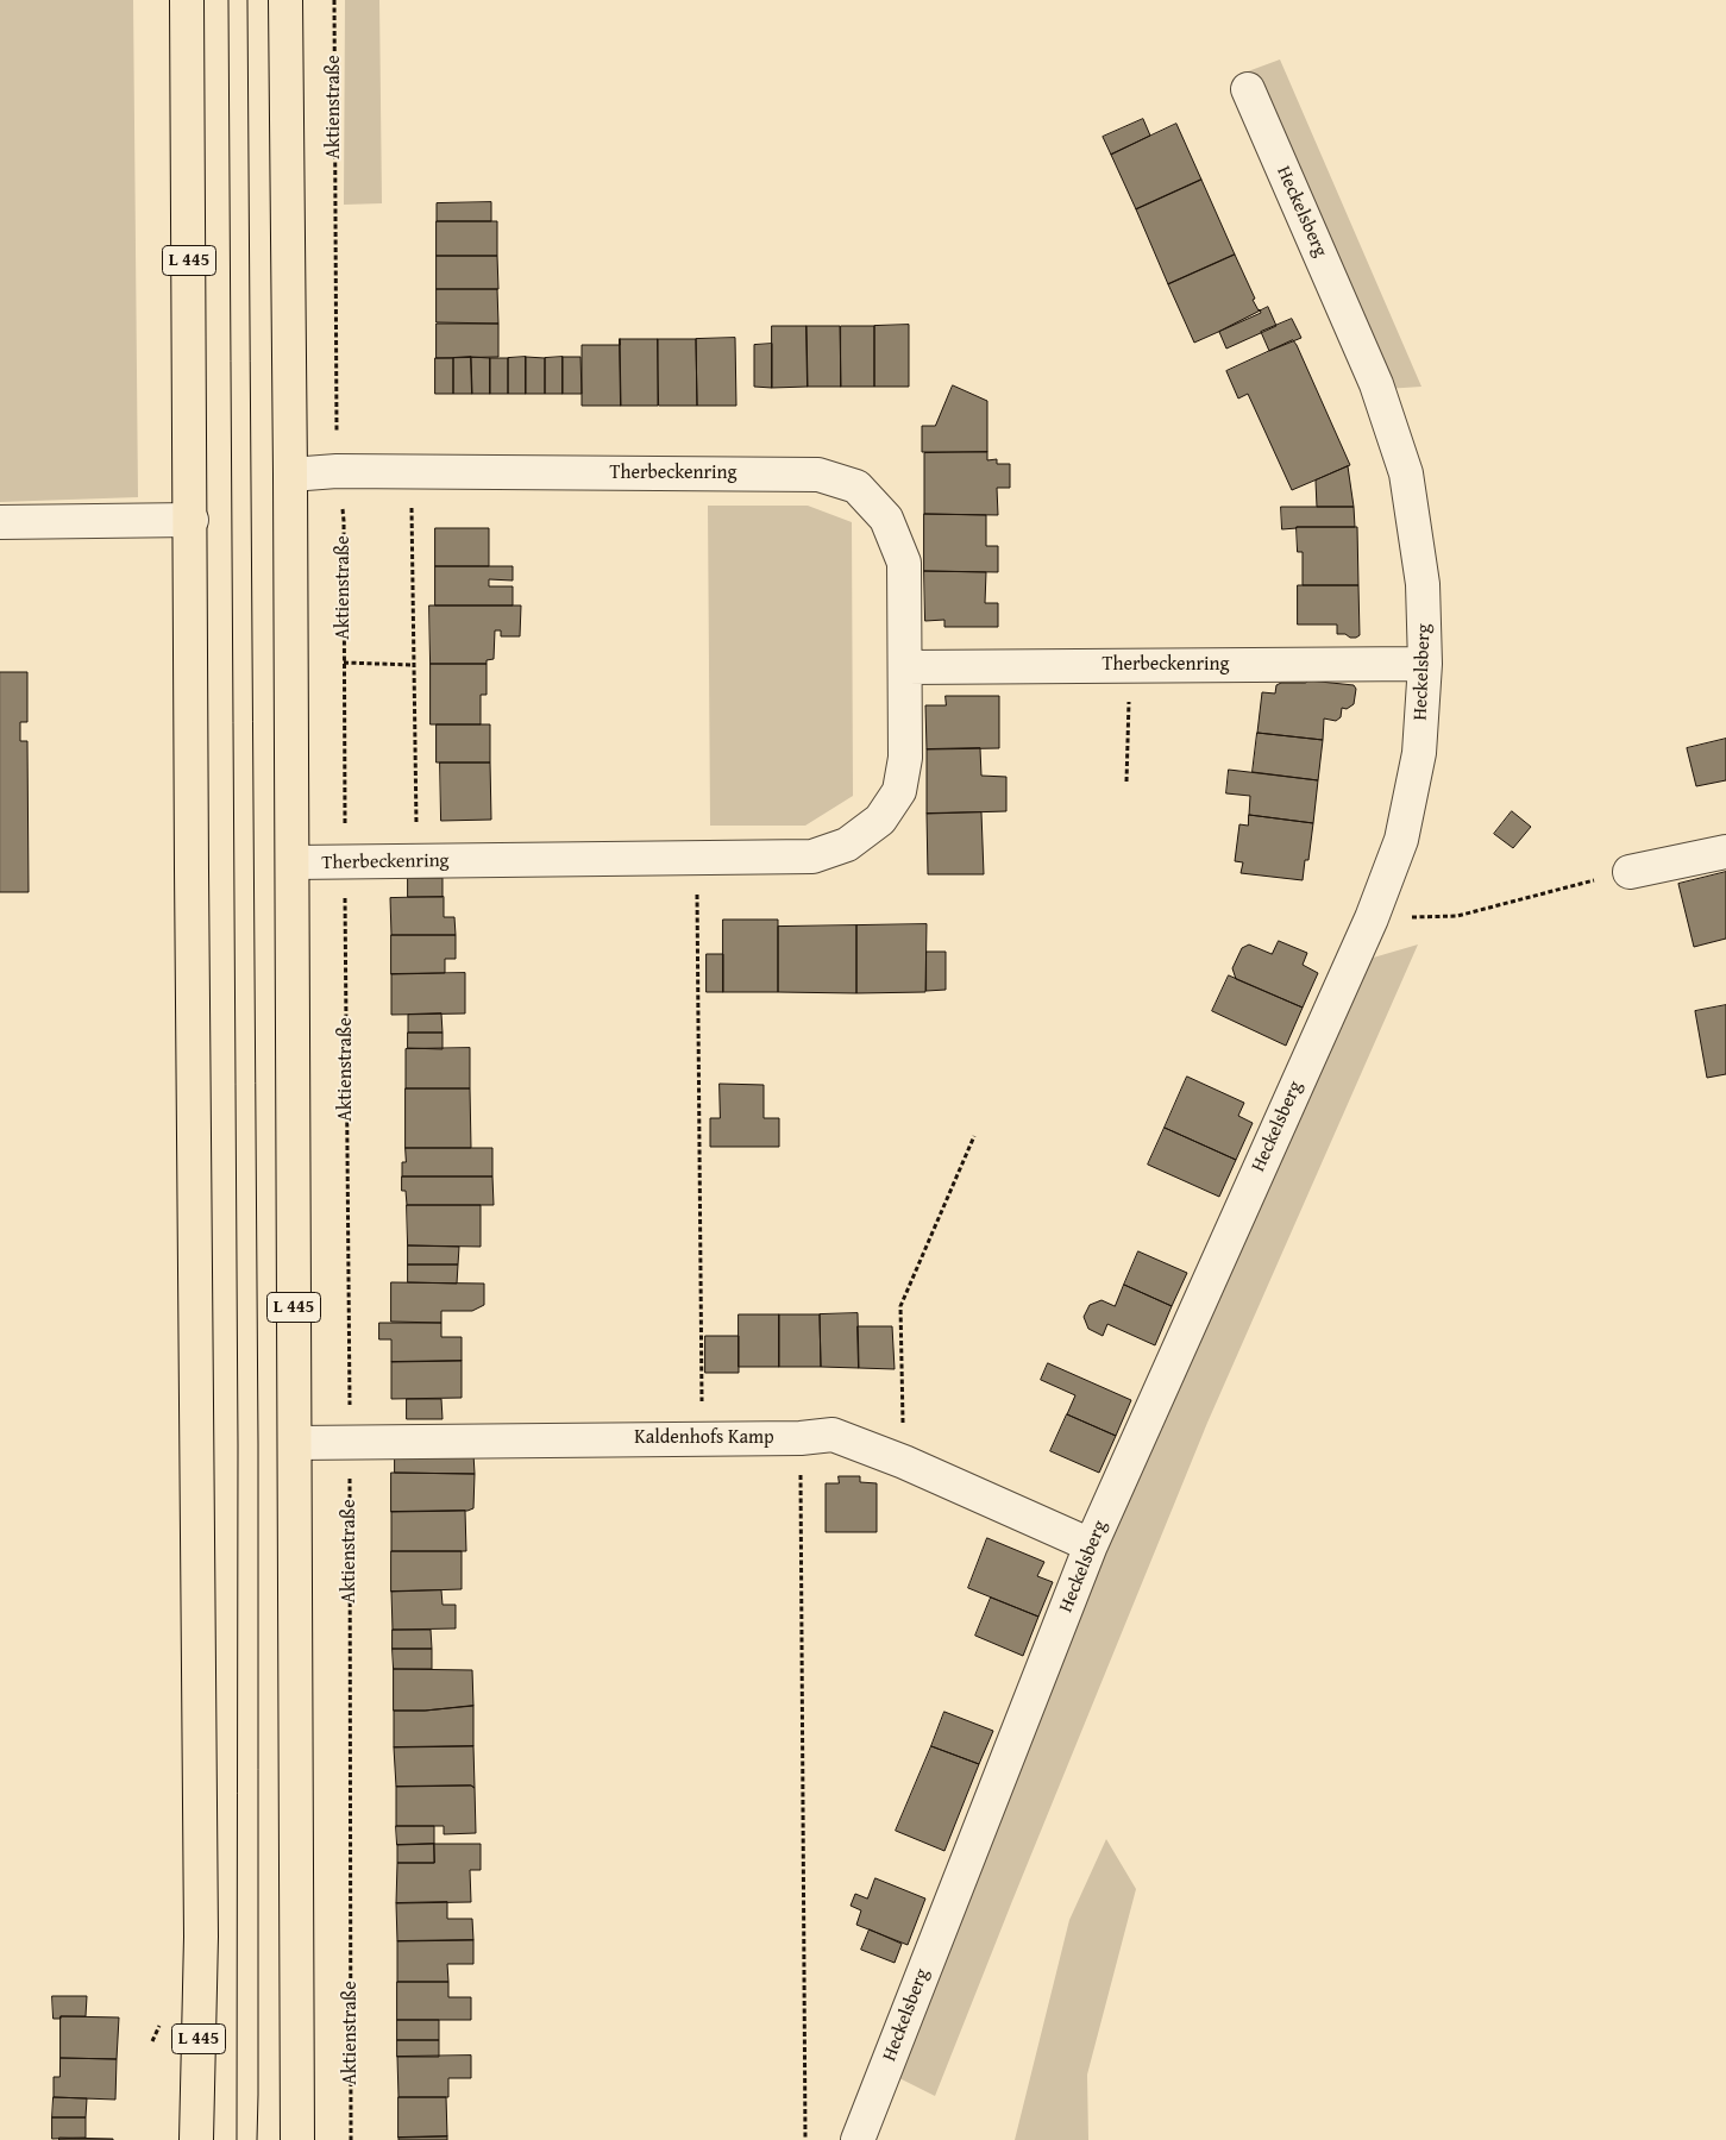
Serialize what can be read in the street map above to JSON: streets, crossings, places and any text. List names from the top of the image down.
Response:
{
  "streets": {
    "main road": ["L 445"],
    "street": ["Heckelsberg", "Therbeckenring", "Kaldenhofs Kamp"],
    "path": ["Aktienstraße"]
  },
  "crossings": [
    ["Aktienstraße", "Therbeckenring"],
    ["Aktienstraße", "Kaldenhofs Kamp"],
    ["Heckelsberg", "Therbeckenring"],
    ["Heckelsberg", "Kaldenhofs Kamp"],
    ["L 445", "Therbeckenring"],
    ["L 445", "Kaldenhofs Kamp"]
  ]
}
